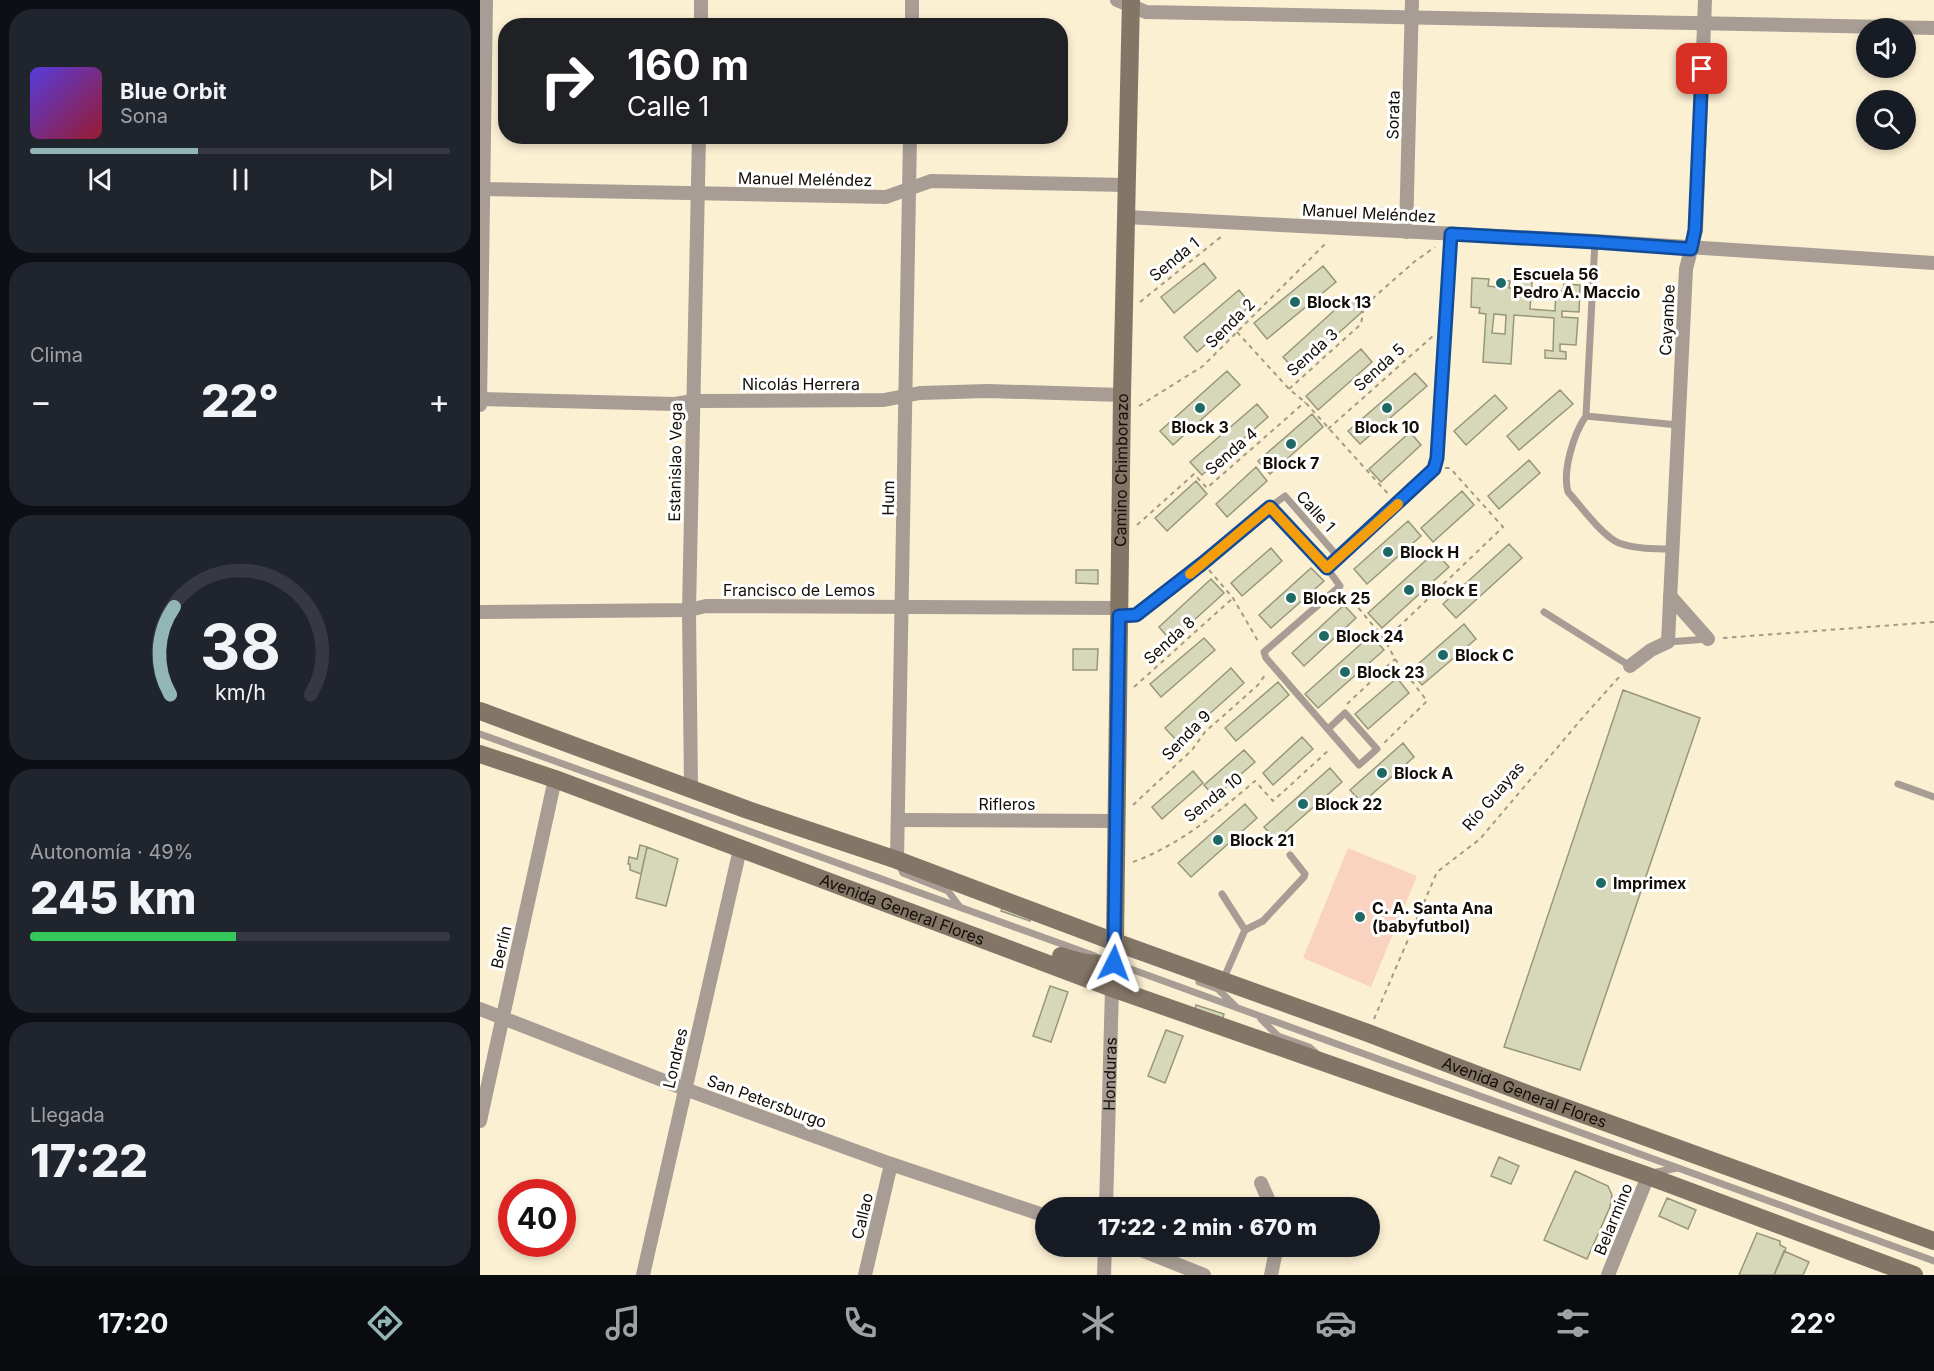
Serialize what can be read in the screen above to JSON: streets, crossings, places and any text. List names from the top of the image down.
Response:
{
  "streets": {
    "main road": ["Camino Chimborazo", "Avenida General Flores", "Honduras"],
    "street": [
      "Sorata",
      "Manuel Meléndez",
      "Cayambe",
      "Nicolás Herrera",
      "Estanislao Vega",
      "Hum",
      "Francisco de Lemos",
      "Rifleros",
      "Berlín",
      "Londres",
      "San Petersburgo",
      "Callao",
      "Belarmino"
    ],
    "lane": ["Calle 1"],
    "path": [
      "Senda 1",
      "Senda 2",
      "Senda 3",
      "Senda 5",
      "Senda 4",
      "Senda 8",
      "Senda 9",
      "Río Guayas",
      "Senda 10"
    ]
  },
  "crossings": [
    ["Sorata", "Manuel Meléndez"],
    ["Manuel Meléndez", "Senda 1"],
    ["Manuel Meléndez", "Cayambe"],
    ["Manuel Meléndez", "Senda 2"],
    ["Manuel Meléndez", "Senda 3"],
    ["Manuel Meléndez", "Estanislao Vega"],
    ["Manuel Meléndez", "Camino Chimborazo"],
    ["Manuel Meléndez", "Hum"],
    ["Senda 1", "Camino Chimborazo"],
    ["Senda 2", "Camino Chimborazo"],
    ["Nicolás Herrera", "Estanislao Vega"],
    ["Nicolás Herrera", "Camino Chimborazo"],
    ["Nicolás Herrera", "Hum"],
    ["Senda 4", "Camino Chimborazo"],
    ["Estanislao Vega", "Francisco de Lemos"],
    ["Estanislao Vega", "Avenida General Flores"],
    ["Camino Chimborazo", "Calle 1"],
    ["Camino Chimborazo", "Francisco de Lemos"],
    ["Camino Chimborazo", "Senda 8"],
    ["Camino Chimborazo", "Senda 9"],
    ["Camino Chimborazo", "Senda 10"],
    ["Camino Chimborazo", "Rifleros"],
    ["Camino Chimborazo", "Avenida General Flores"],
    ["Camino Chimborazo", "Honduras"],
    ["Hum", "Francisco de Lemos"],
    ["Hum", "Rifleros"],
    ["Hum", "Avenida General Flores"],
    ["Calle 1", "Francisco de Lemos"],
    ["Senda 9", "Rifleros"],
    ["Río Guayas", "Avenida General Flores"],
    ["Avenida General Flores", "Berlín"],
    ["Avenida General Flores", "Londres"],
    ["Avenida General Flores", "Honduras"],
    ["Avenida General Flores", "Belarmino"],
    ["Berlín", "San Petersburgo"],
    ["Londres", "San Petersburgo"],
    ["San Petersburgo", "Callao"]
  ],
  "places": [
    "Escuela 56 Pedro A. Maccio",
    "Block 13",
    "Block 3",
    "Block 10",
    "Block 7",
    "Block H",
    "Block E",
    "Block 25",
    "Block 24",
    "Block C",
    "Block 23",
    "Block A",
    "Block 22",
    "Block 21",
    "Imprimex",
    "C. A. Santa Ana (babyfutbol)"
  ],
  "page": {
    "turn": ["160 m", "Calle 1"],
    "song": ["Blue Orbit", "Sona"],
    "tile": [
      "Clima",
      ["Autonomía · 49%", "245 km"],
      ["Llegada", "17:22"]
    ],
    "heat": ["−", "22°", "+"],
    "limit": "40",
    "trip": "17:22 · 2 min · 670 m",
    "tabs": ["17:20", "22°"],
    "gauge": ["38", "km/h"]
  }
}
